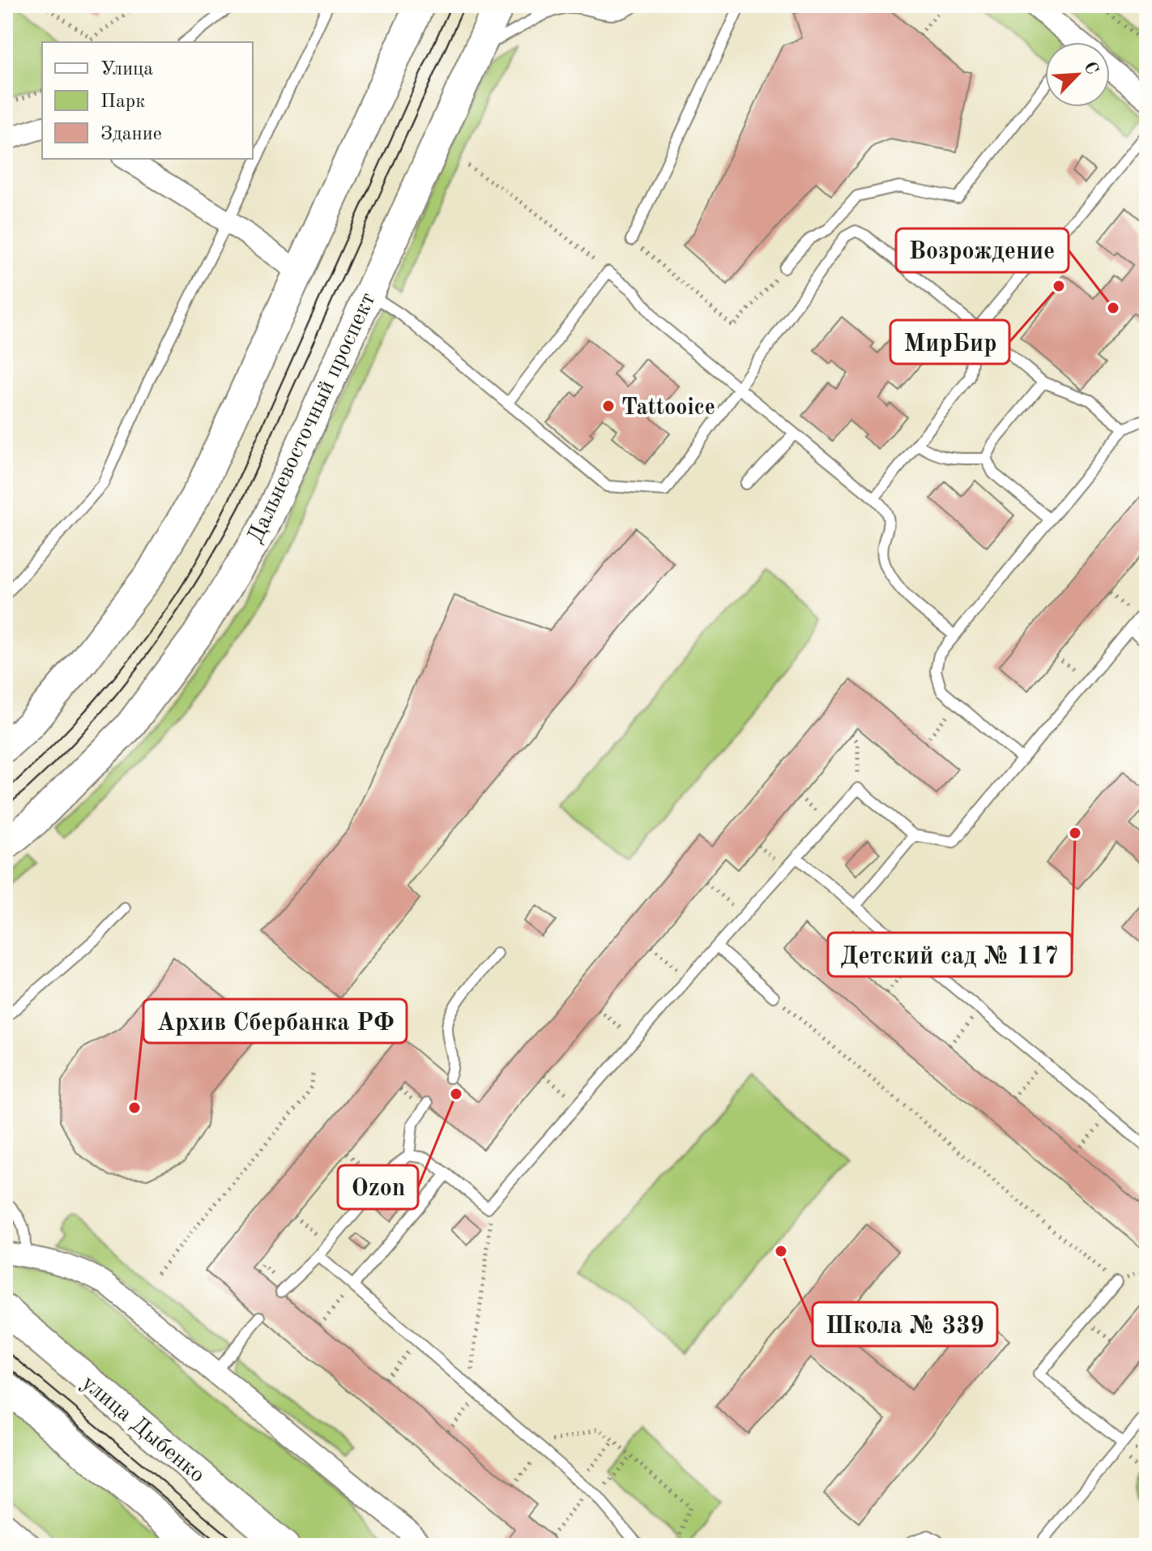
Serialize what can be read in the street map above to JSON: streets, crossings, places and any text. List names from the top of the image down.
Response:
{
  "streets": {
    "main road": ["Дальневосточный проспект", "улица Дыбенко"]
  },
  "places": [
    "МирБир",
    "Возрождение",
    "Tattooice",
    "Детский сад № 117",
    "Ozon",
    "Архив Сбербанка РФ",
    "Школа № 339"
  ],
  "legend": ["Улица", "Парк", "Здание"],
  "north": "top right"
}
